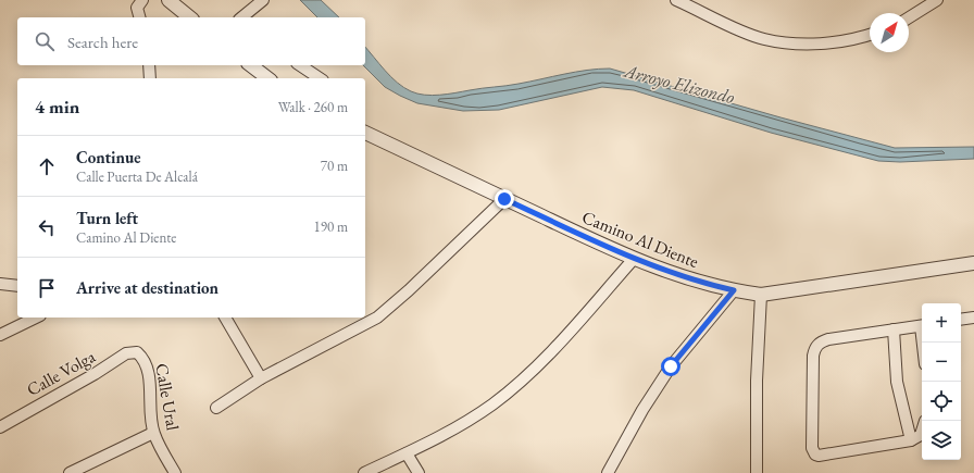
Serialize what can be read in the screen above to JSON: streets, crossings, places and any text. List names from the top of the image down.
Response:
{
  "streets": {
    "street": ["Camino Al Diente", "Calle Volga", "Calle Ural"]
  },
  "crossings": [
    ["Calle Volga", "Calle Ural"]
  ],
  "water": ["Arroyo Elizondo"],
  "north": "top right",
  "page": {
    "search": "Search here",
    "heading": ["4 min", "Walk · 260 m"],
    "list": [
      ["Continue", "Calle Puerta De Alcalá", "70 m"],
      ["Turn left", "Camino Al Diente", "190 m"],
      "Arrive at destination"
    ],
    "map_buttons": ["+", "−"]
  }
}
